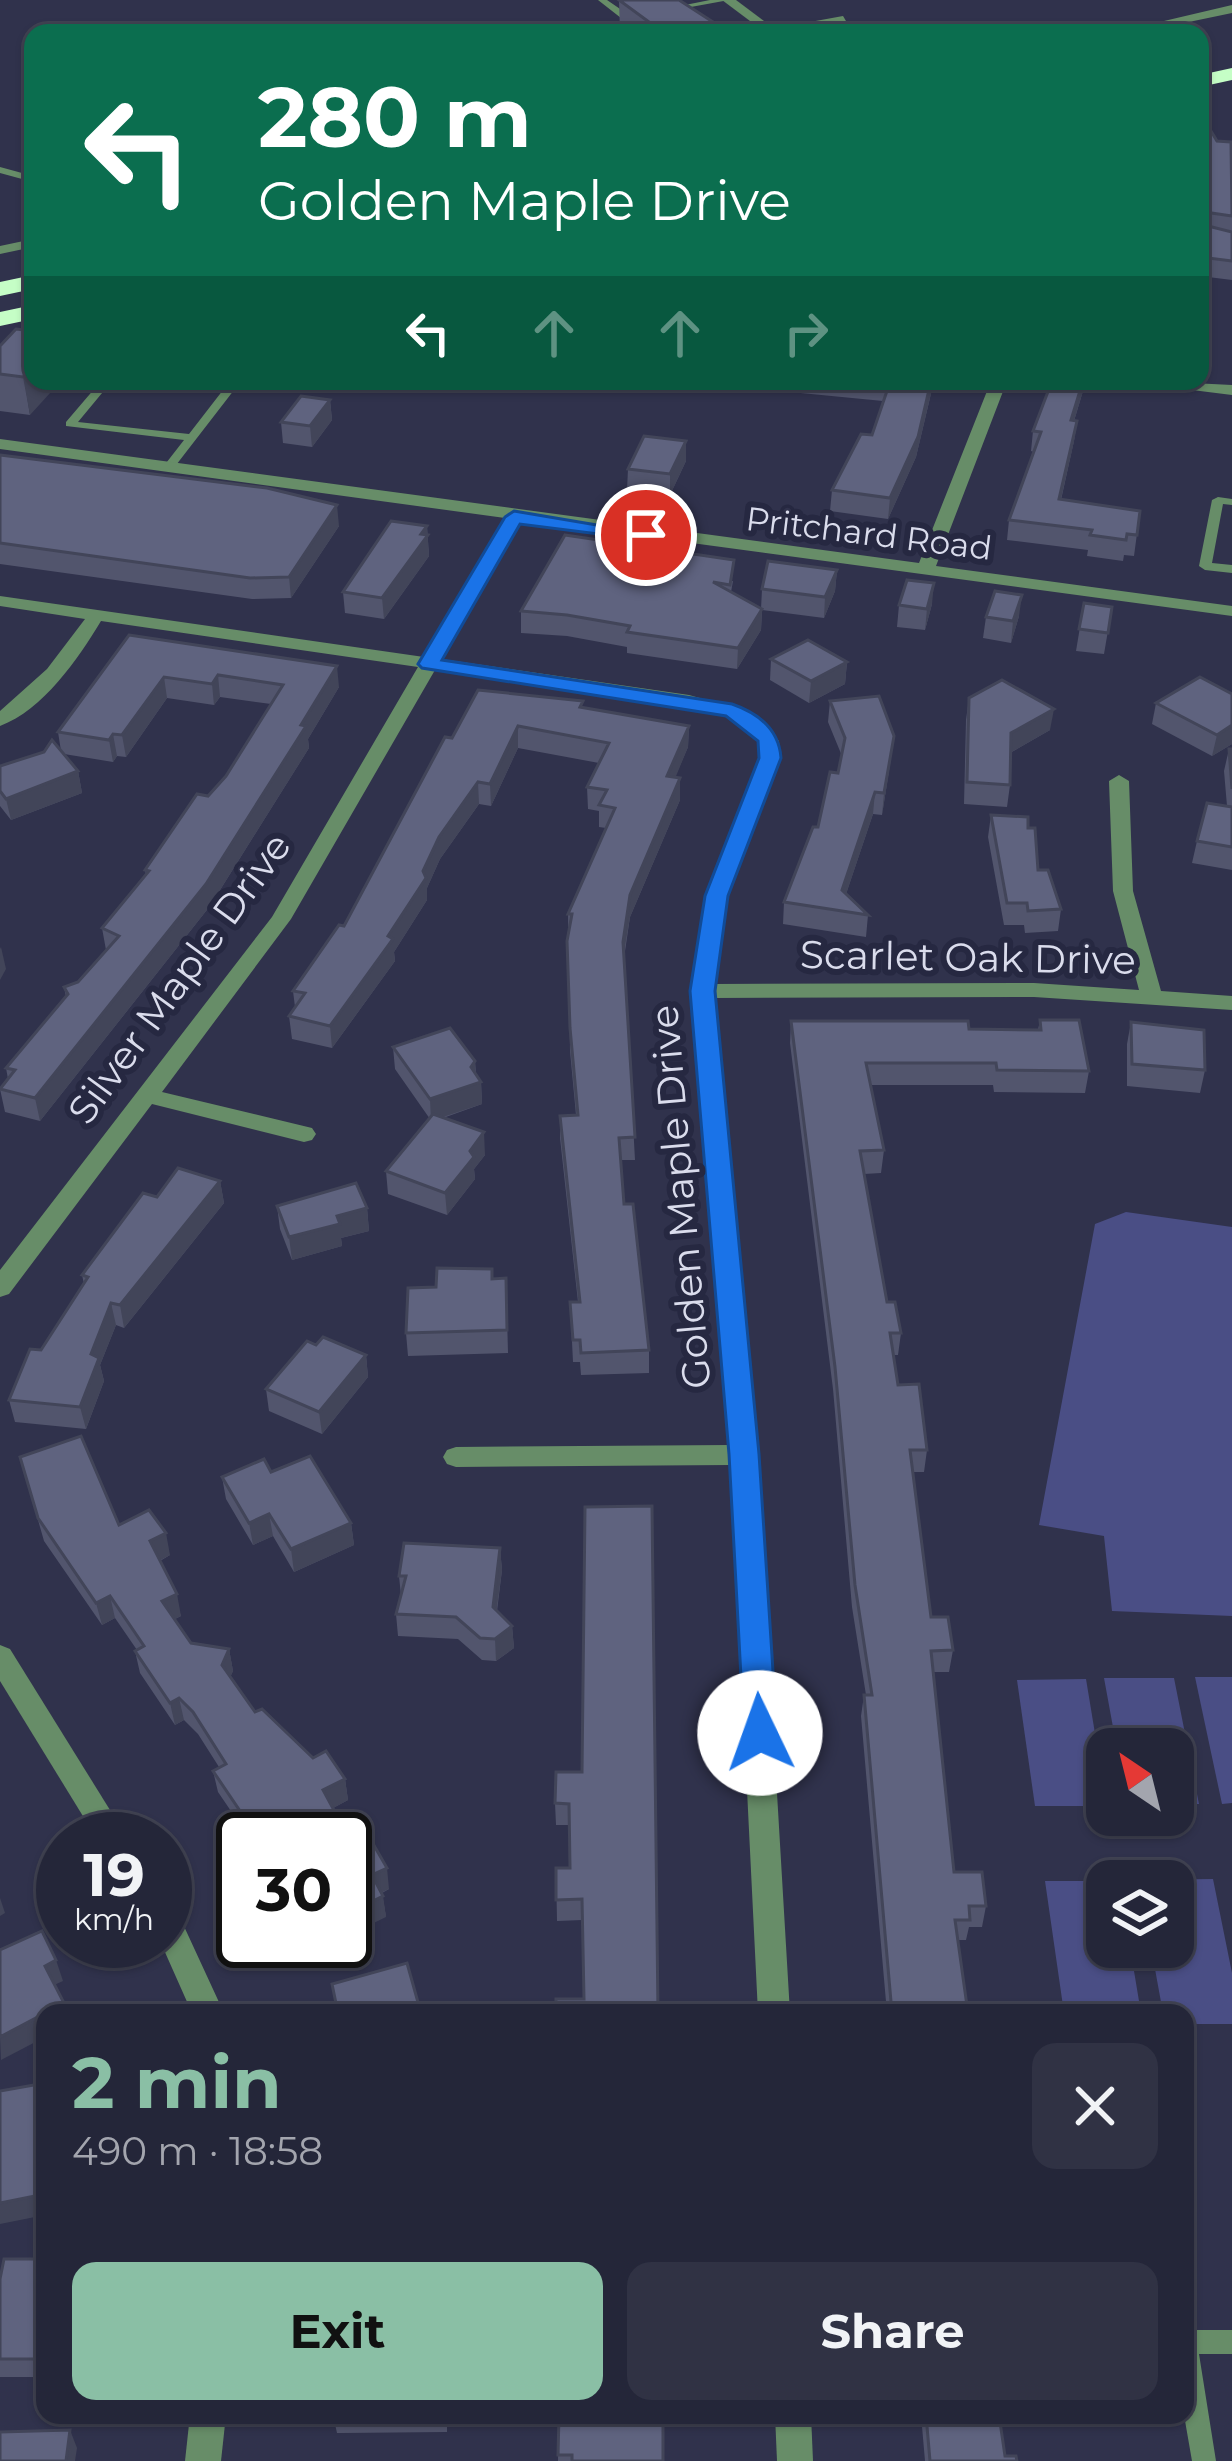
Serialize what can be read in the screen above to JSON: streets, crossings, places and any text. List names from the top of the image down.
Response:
{
  "streets": {
    "street": [
      "Pritchard Road",
      "Scarlet Oak Drive",
      "Silver Maple Drive",
      "Golden Maple Drive"
    ]
  },
  "crossings": [
    ["Pritchard Road", "Silver Maple Drive"],
    ["Scarlet Oak Drive", "Golden Maple Drive"],
    ["Silver Maple Drive", "Golden Maple Drive"]
  ],
  "north": "top left",
  "page": {
    "turn": ["280 m", "Golden Maple Drive"],
    "speed": "19 km/h",
    "limit": "30",
    "heading": ["2 min", "490 m · 18:58"],
    "buttons": ["Exit", "Share"]
  }
}
